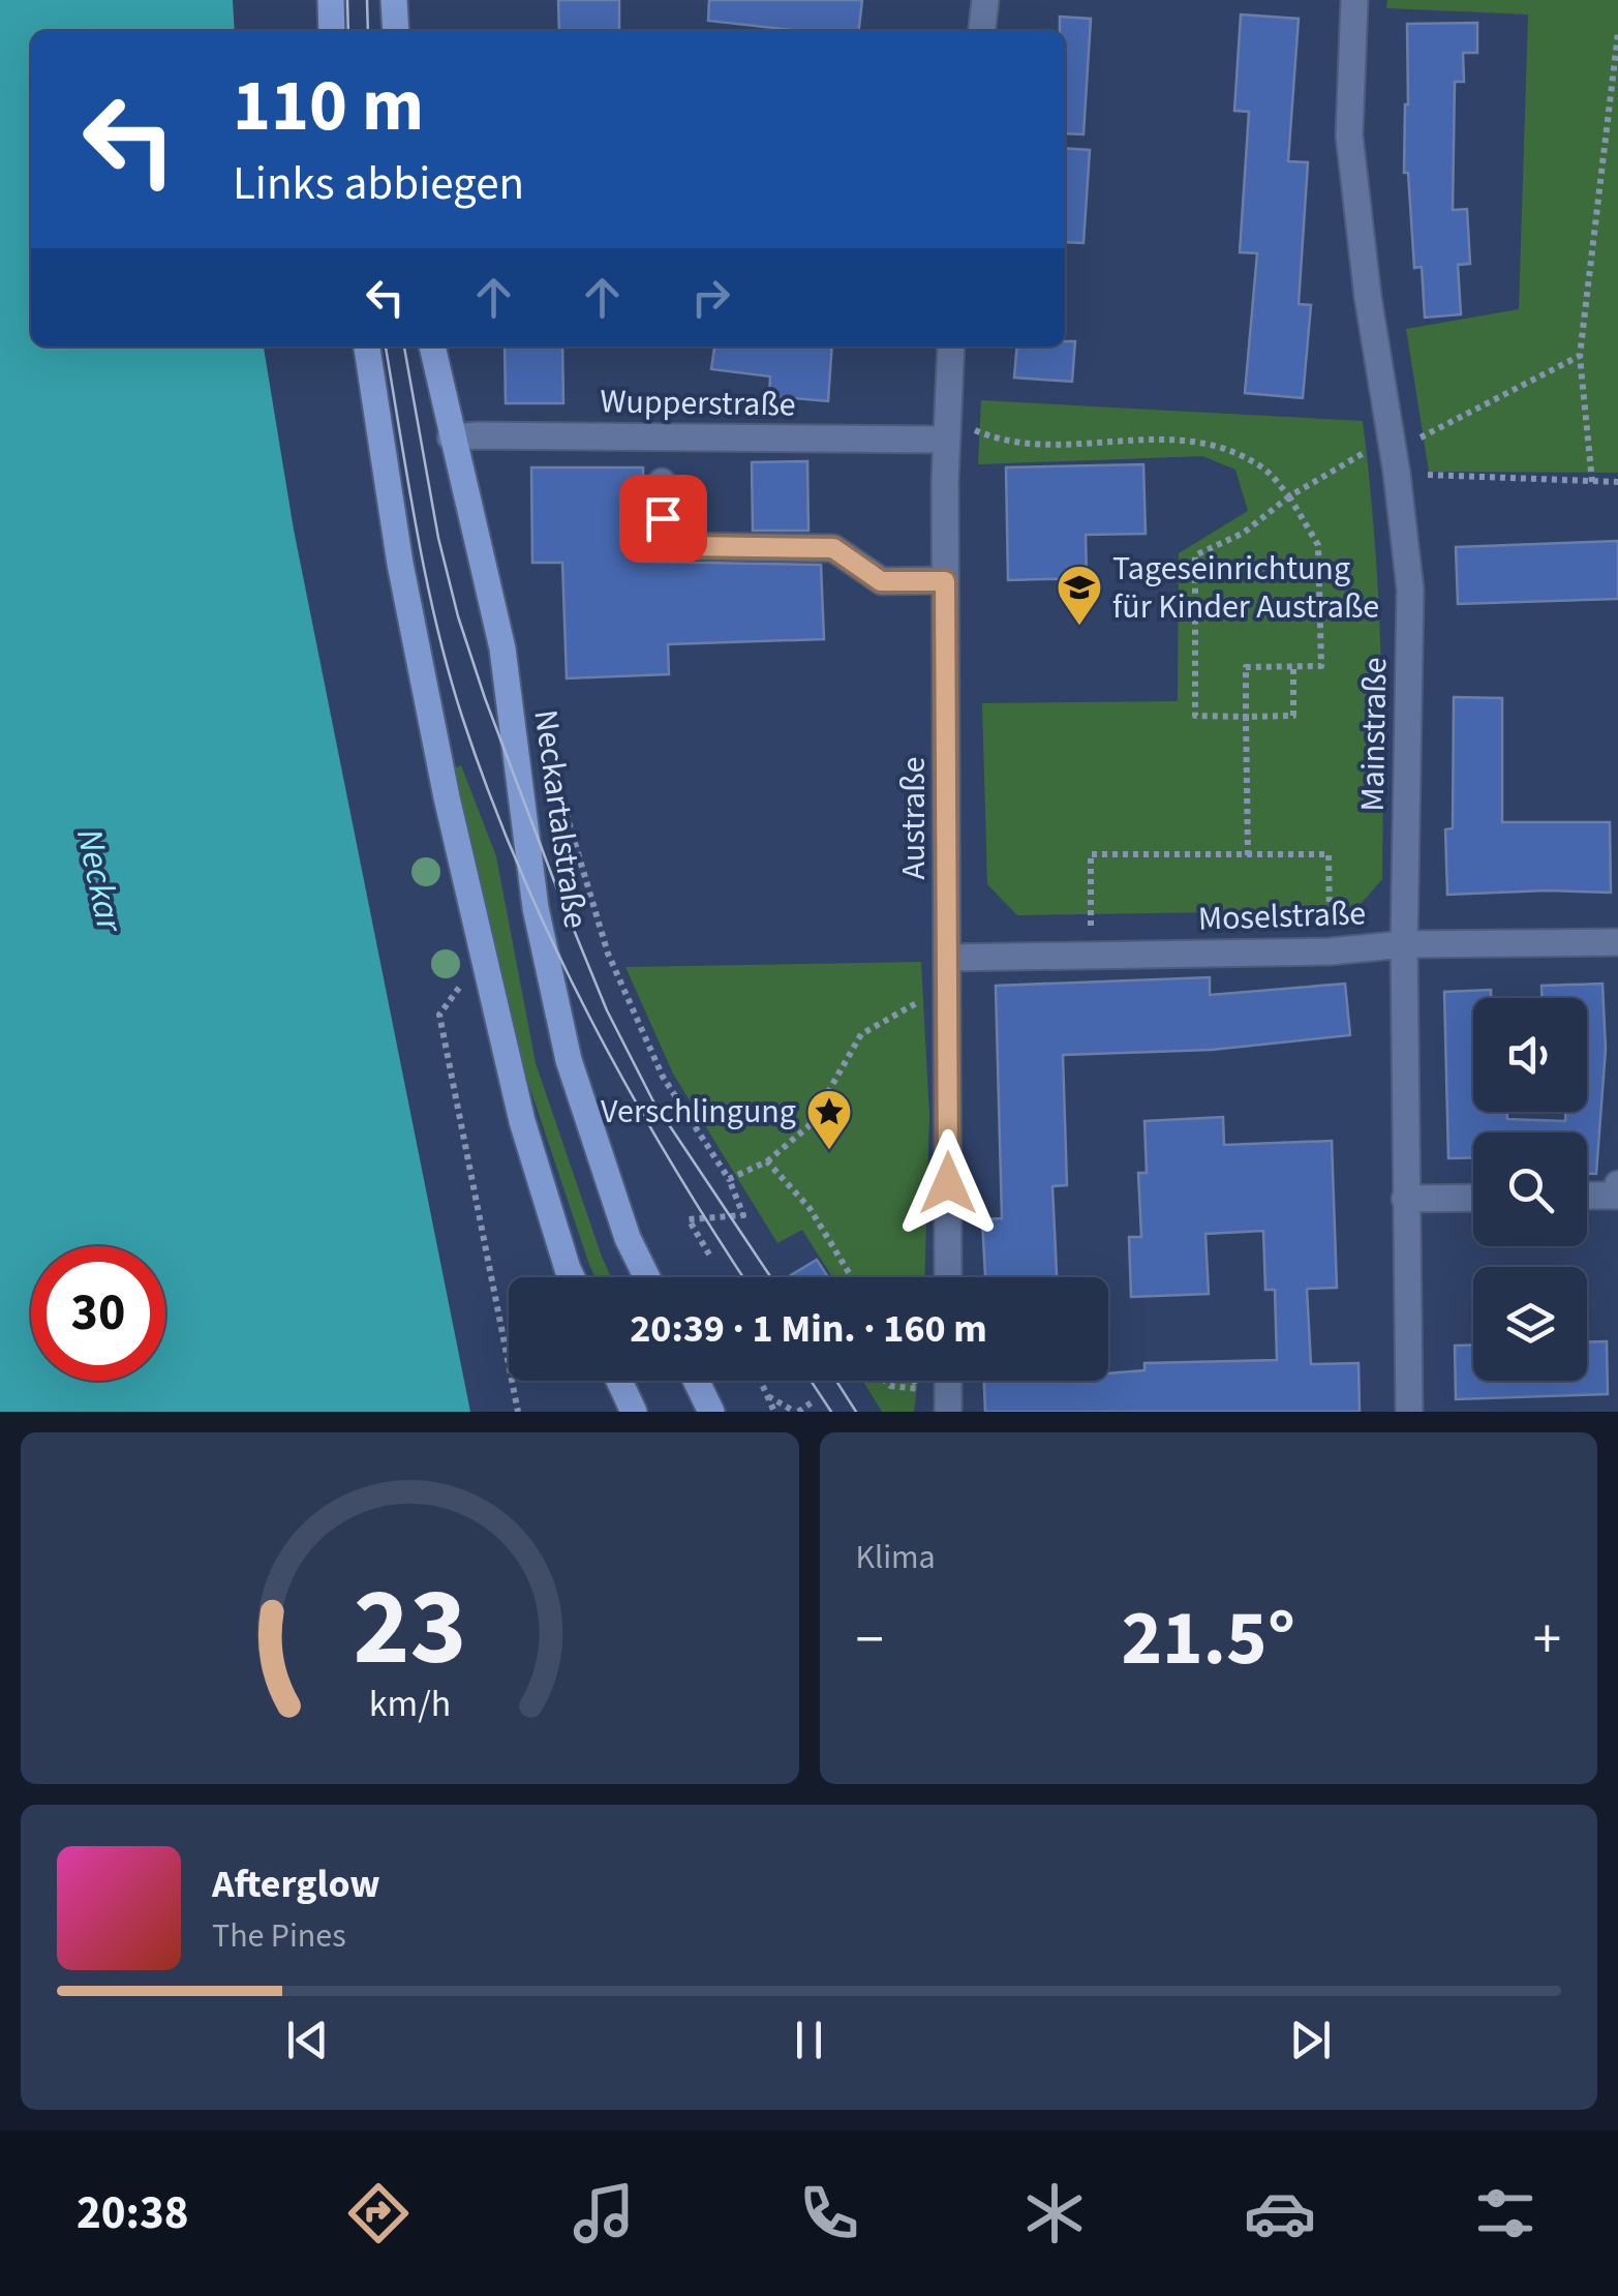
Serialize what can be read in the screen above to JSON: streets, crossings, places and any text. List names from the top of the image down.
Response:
{
  "streets": {
    "main road": ["Neckartalstraße"],
    "street": [
      "Wupperstraße",
      "Mainstraße",
      "Austraße",
      "Moselstraße"
    ]
  },
  "crossings": [
    ["Wupperstraße", "Austraße"],
    ["Wupperstraße", "Neckartalstraße"],
    ["Mainstraße", "Moselstraße"],
    ["Austraße", "Moselstraße"]
  ],
  "water": ["Neckar"],
  "places": {
    "school or university": ["Tageseinrichtung für Kinder Austraße"],
    "place": ["Verschlingung"]
  },
  "page": {
    "turn": ["110 m", "Links abbiegen"],
    "limit": "30",
    "trip": "20:39 · 1 Min. · 160 m",
    "tile": "Klima",
    "heat": ["−", "21.5°", "+"],
    "song": ["Afterglow", "The Pines"],
    "tabs": "20:38",
    "gauge": ["23", "km/h"]
  }
}
